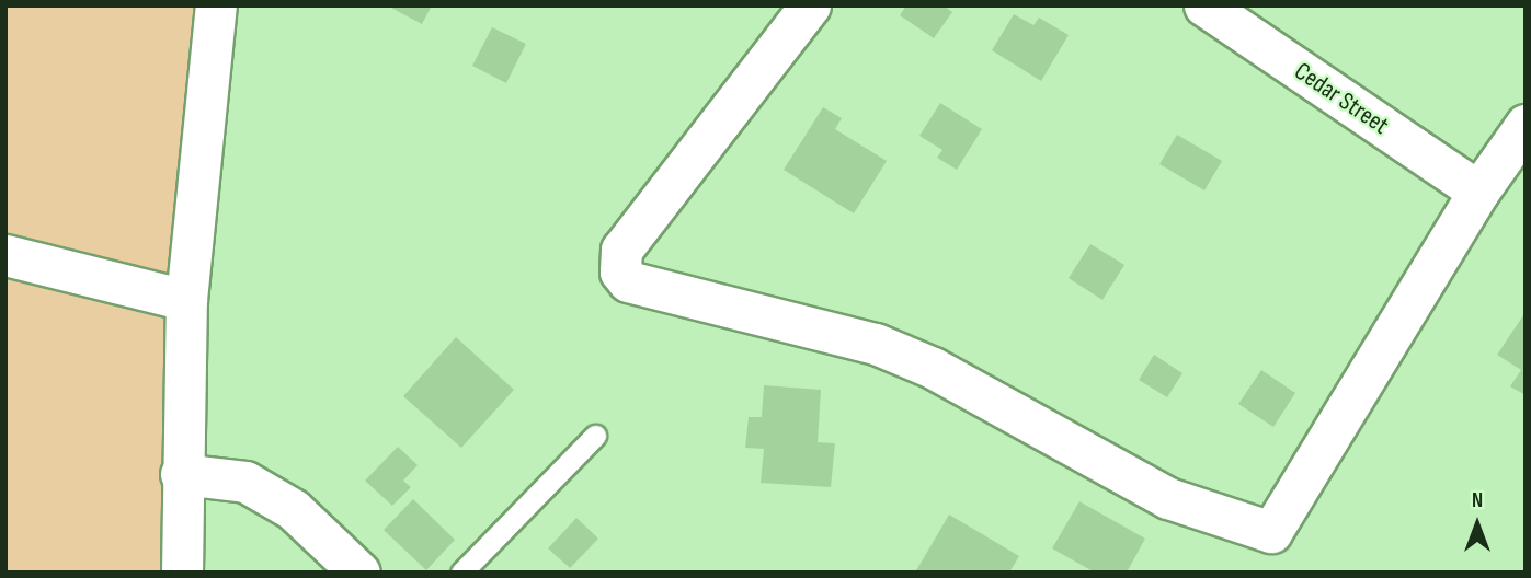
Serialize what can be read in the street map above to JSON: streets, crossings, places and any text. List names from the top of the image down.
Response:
{
  "streets": {
    "street": ["Cedar Street"]
  },
  "north": "top"
}
